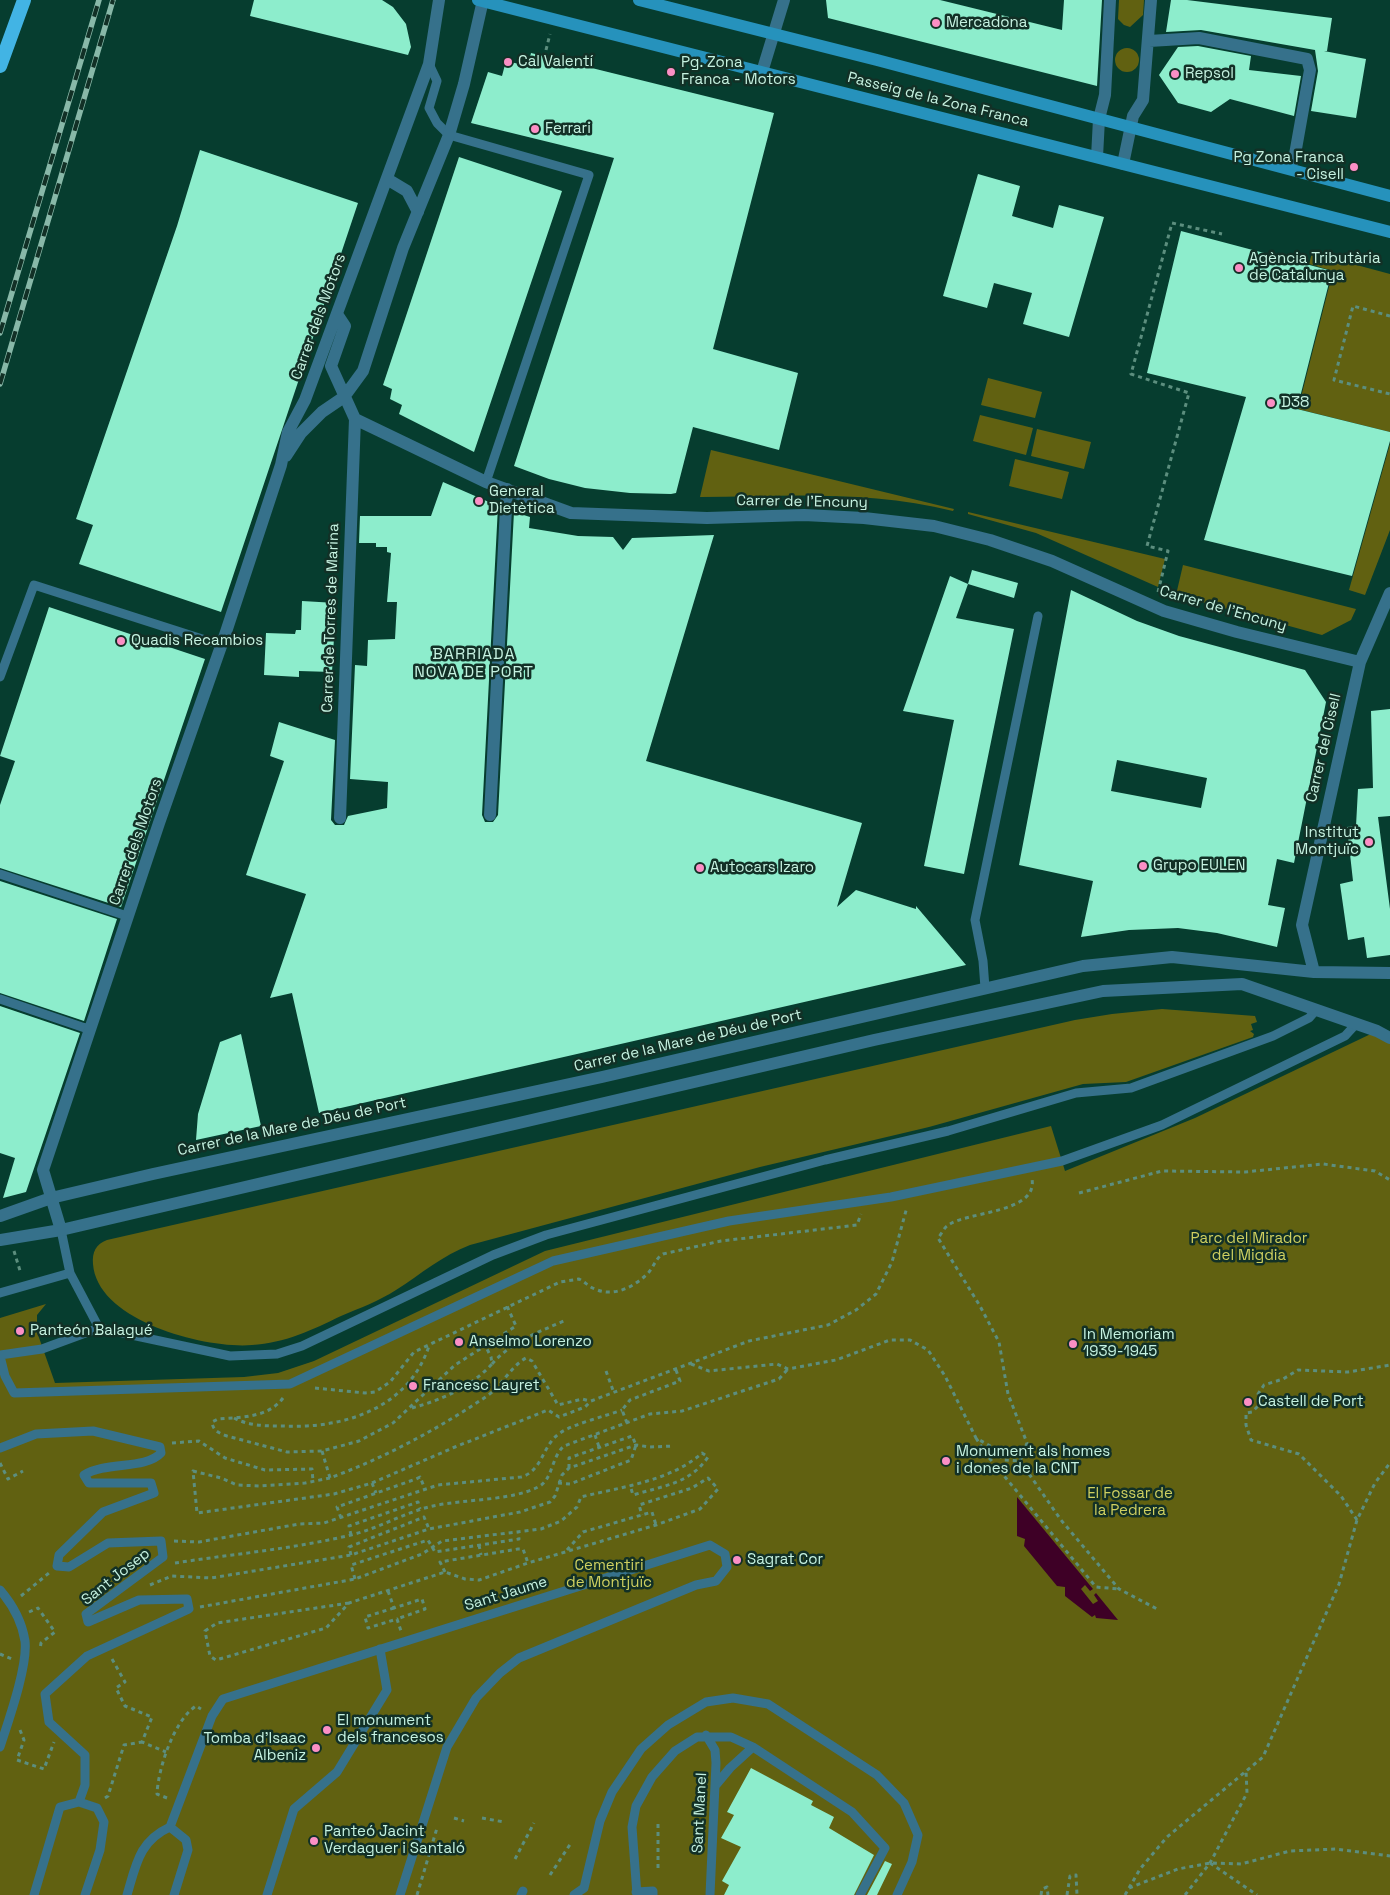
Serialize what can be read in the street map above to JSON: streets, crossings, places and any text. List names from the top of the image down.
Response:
{
  "streets": {
    "main road": ["Passeig de la Zona Franca"],
    "street": [
      "Carrer dels Motors",
      "Carrer de l'Encuny",
      "Carrer de Torres de Marina",
      "Carrer del Cisell",
      "Carrer de la Mare de Déu de Port"
    ],
    "lane": ["Sant Josep", "Sant Jaume", "Sant Manel"]
  },
  "crossings": [
    ["Passeig de la Zona Franca", "Carrer dels Motors"],
    ["Carrer dels Motors", "Carrer de la Mare de Déu de Port"],
    ["Carrer de l'Encuny", "Carrer de Torres de Marina"],
    ["Carrer de l'Encuny", "Carrer del Cisell"],
    ["Carrer del Cisell", "Carrer de la Mare de Déu de Port"]
  ],
  "districts": ["BARRIADA NOVA DE PORT"],
  "parks": ["Parc del Mirador del Migdia", "El Fossar de la Pedrera", "Cementiri de Montjuïc"],
  "places": [
    "Mercadona",
    "Cal Valentí",
    "Pg. Zona Franca - Motors",
    "Repsol",
    "Ferrari",
    "Pg Zona Franca - Cisell",
    "Agència Tributària de Catalunya",
    "D38",
    "General Dietètica",
    "Quadis Recambios",
    "Institut Montjuïc",
    "Grupo EULEN",
    "Autocars Izaro",
    "Panteón Balagué",
    "Anselmo Lorenzo",
    "In Memoriam 1939-1945",
    "Francesc Layret",
    "Castell de Port",
    "Monument als homes i dones de la CNT",
    "Sagrat Cor",
    "El monument dels francesos",
    "Tomba d'Isaac Albeniz",
    "Panteó Jacint Verdaguer i Santaló"
  ]
}
